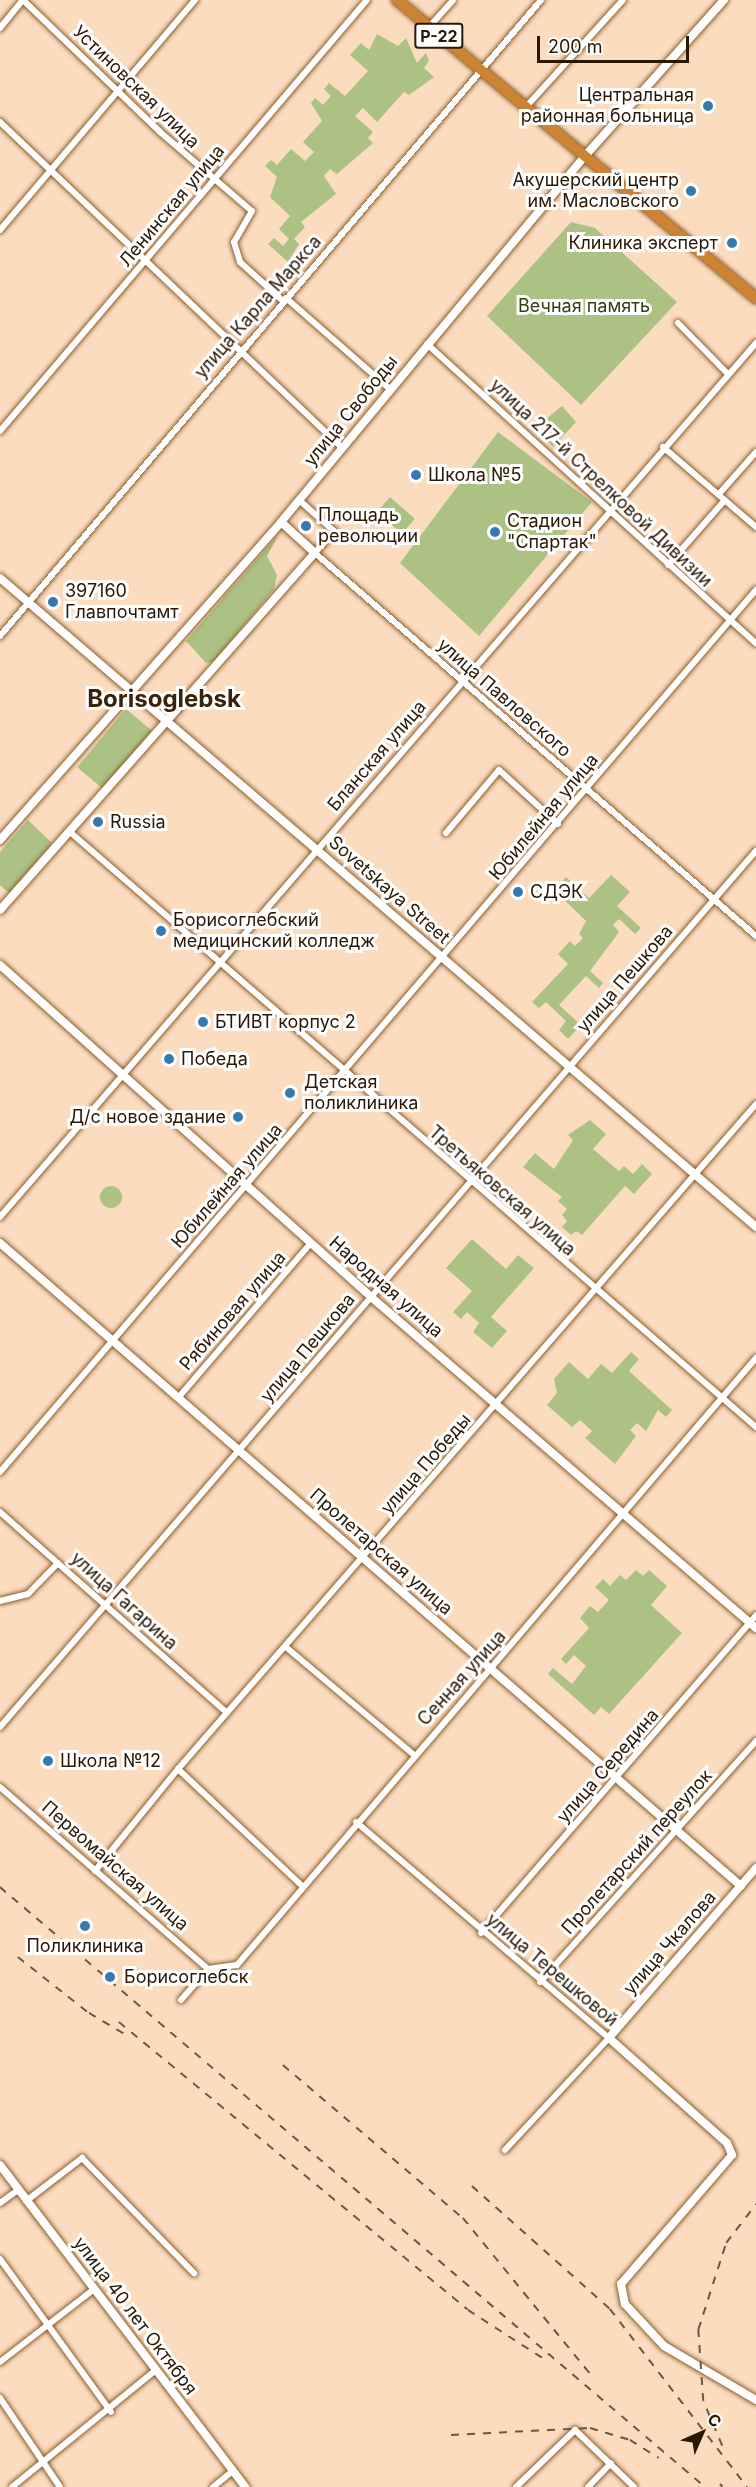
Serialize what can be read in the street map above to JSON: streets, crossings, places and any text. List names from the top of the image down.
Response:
{
  "streets": {
    "highway": ["Р-22"],
    "street": [
      "Устиновская улица",
      "Ленинская улица",
      "улица Карла Маркса",
      "улица Свободы",
      "улица 217-й Стрелковой Дивизии",
      "улица Павловского",
      "Бланская улица",
      "Юбилейная улица",
      "Sovetskaya Street",
      "улица Пешкова",
      "Третьяковская улица",
      "Народная улица",
      "Рябиновая улица",
      "улица Победы",
      "Пролетарская улица",
      "улица Гагарина",
      "Сенная улица",
      "улица Середина",
      "Пролетарский переулок",
      "Первомайская улица",
      "улица Чкалова",
      "улица Терешковой",
      "улица 40 лет Октября"
    ]
  },
  "crossings": [
    ["Р-22", "улица Карла Маркса"],
    ["Р-22", "улица Свободы"],
    ["Устиновская улица", "Ленинская улица"],
    ["Устиновская улица", "улица Карла Маркса"],
    ["Устиновская улица", "улица Свободы"],
    ["улица Карла Маркса", "Sovetskaya Street"],
    ["улица Свободы", "улица 217-й Стрелковой Дивизии"],
    ["улица Свободы", "Sovetskaya Street"],
    ["улица 217-й Стрелковой Дивизии", "Бланская улица"],
    ["улица 217-й Стрелковой Дивизии", "Юбилейная улица"],
    ["улица Павловского", "Бланская улица"],
    ["улица Павловского", "Юбилейная улица"],
    ["улица Павловского", "улица Пешкова"],
    ["Бланская улица", "Sovetskaya Street"],
    ["Бланская улица", "Третьяковская улица"],
    ["Бланская улица", "Народная улица"],
    ["Юбилейная улица", "Sovetskaya Street"],
    ["Юбилейная улица", "Третьяковская улица"],
    ["Юбилейная улица", "Народная улица"],
    ["Юбилейная улица", "Пролетарская улица"],
    ["Sovetskaya Street", "улица Пешкова"],
    ["Sovetskaya Street", "улица Победы"],
    ["улица Пешкова", "Третьяковская улица"],
    ["улица Пешкова", "Народная улица"],
    ["улица Пешкова", "Пролетарская улица"],
    ["улица Пешкова", "улица Гагарина"],
    ["Третьяковская улица", "улица Победы"],
    ["Третьяковская улица", "Сенная улица"],
    ["Народная улица", "Рябиновая улица"],
    ["Народная улица", "улица Победы"],
    ["Народная улица", "Сенная улица"],
    ["Народная улица", "улица Середина"],
    ["Рябиновая улица", "Пролетарская улица"],
    ["улица Победы", "Пролетарская улица"],
    ["улица Победы", "улица Гагарина"],
    ["улица Победы", "Первомайская улица"],
    ["Пролетарская улица", "Сенная улица"],
    ["Пролетарская улица", "улица Середина"],
    ["Пролетарская улица", "Пролетарский переулок"],
    ["Пролетарская улица", "улица Чкалова"],
    ["Сенная улица", "Первомайская улица"],
    ["Сенная улица", "улица Терешковой"],
    ["улица Середина", "улица Терешковой"],
    ["Пролетарский переулок", "улица Терешковой"],
    ["улица Чкалова", "улица Терешковой"]
  ],
  "districts": ["Borisoglebsk"],
  "parks": ["Вечная память"],
  "places": [
    "Центральная районная больница",
    "Акушерский центр им. Масловского",
    "Клиника эксперт",
    "Школа №5",
    "Площадь революции",
    "Стадион \"Спартак\"",
    "397160 Главпочтамт",
    "Russia",
    "СДЭК",
    "Борисоглебский медицинский колледж",
    "БТИВТ корпус 2",
    "Победа",
    "Детская поликлиника",
    "Д/с новое здание",
    "Школа №12",
    "Поликлиника",
    "Борисоглебск"
  ],
  "scale_bar": "200 m",
  "north": "top right"
}
